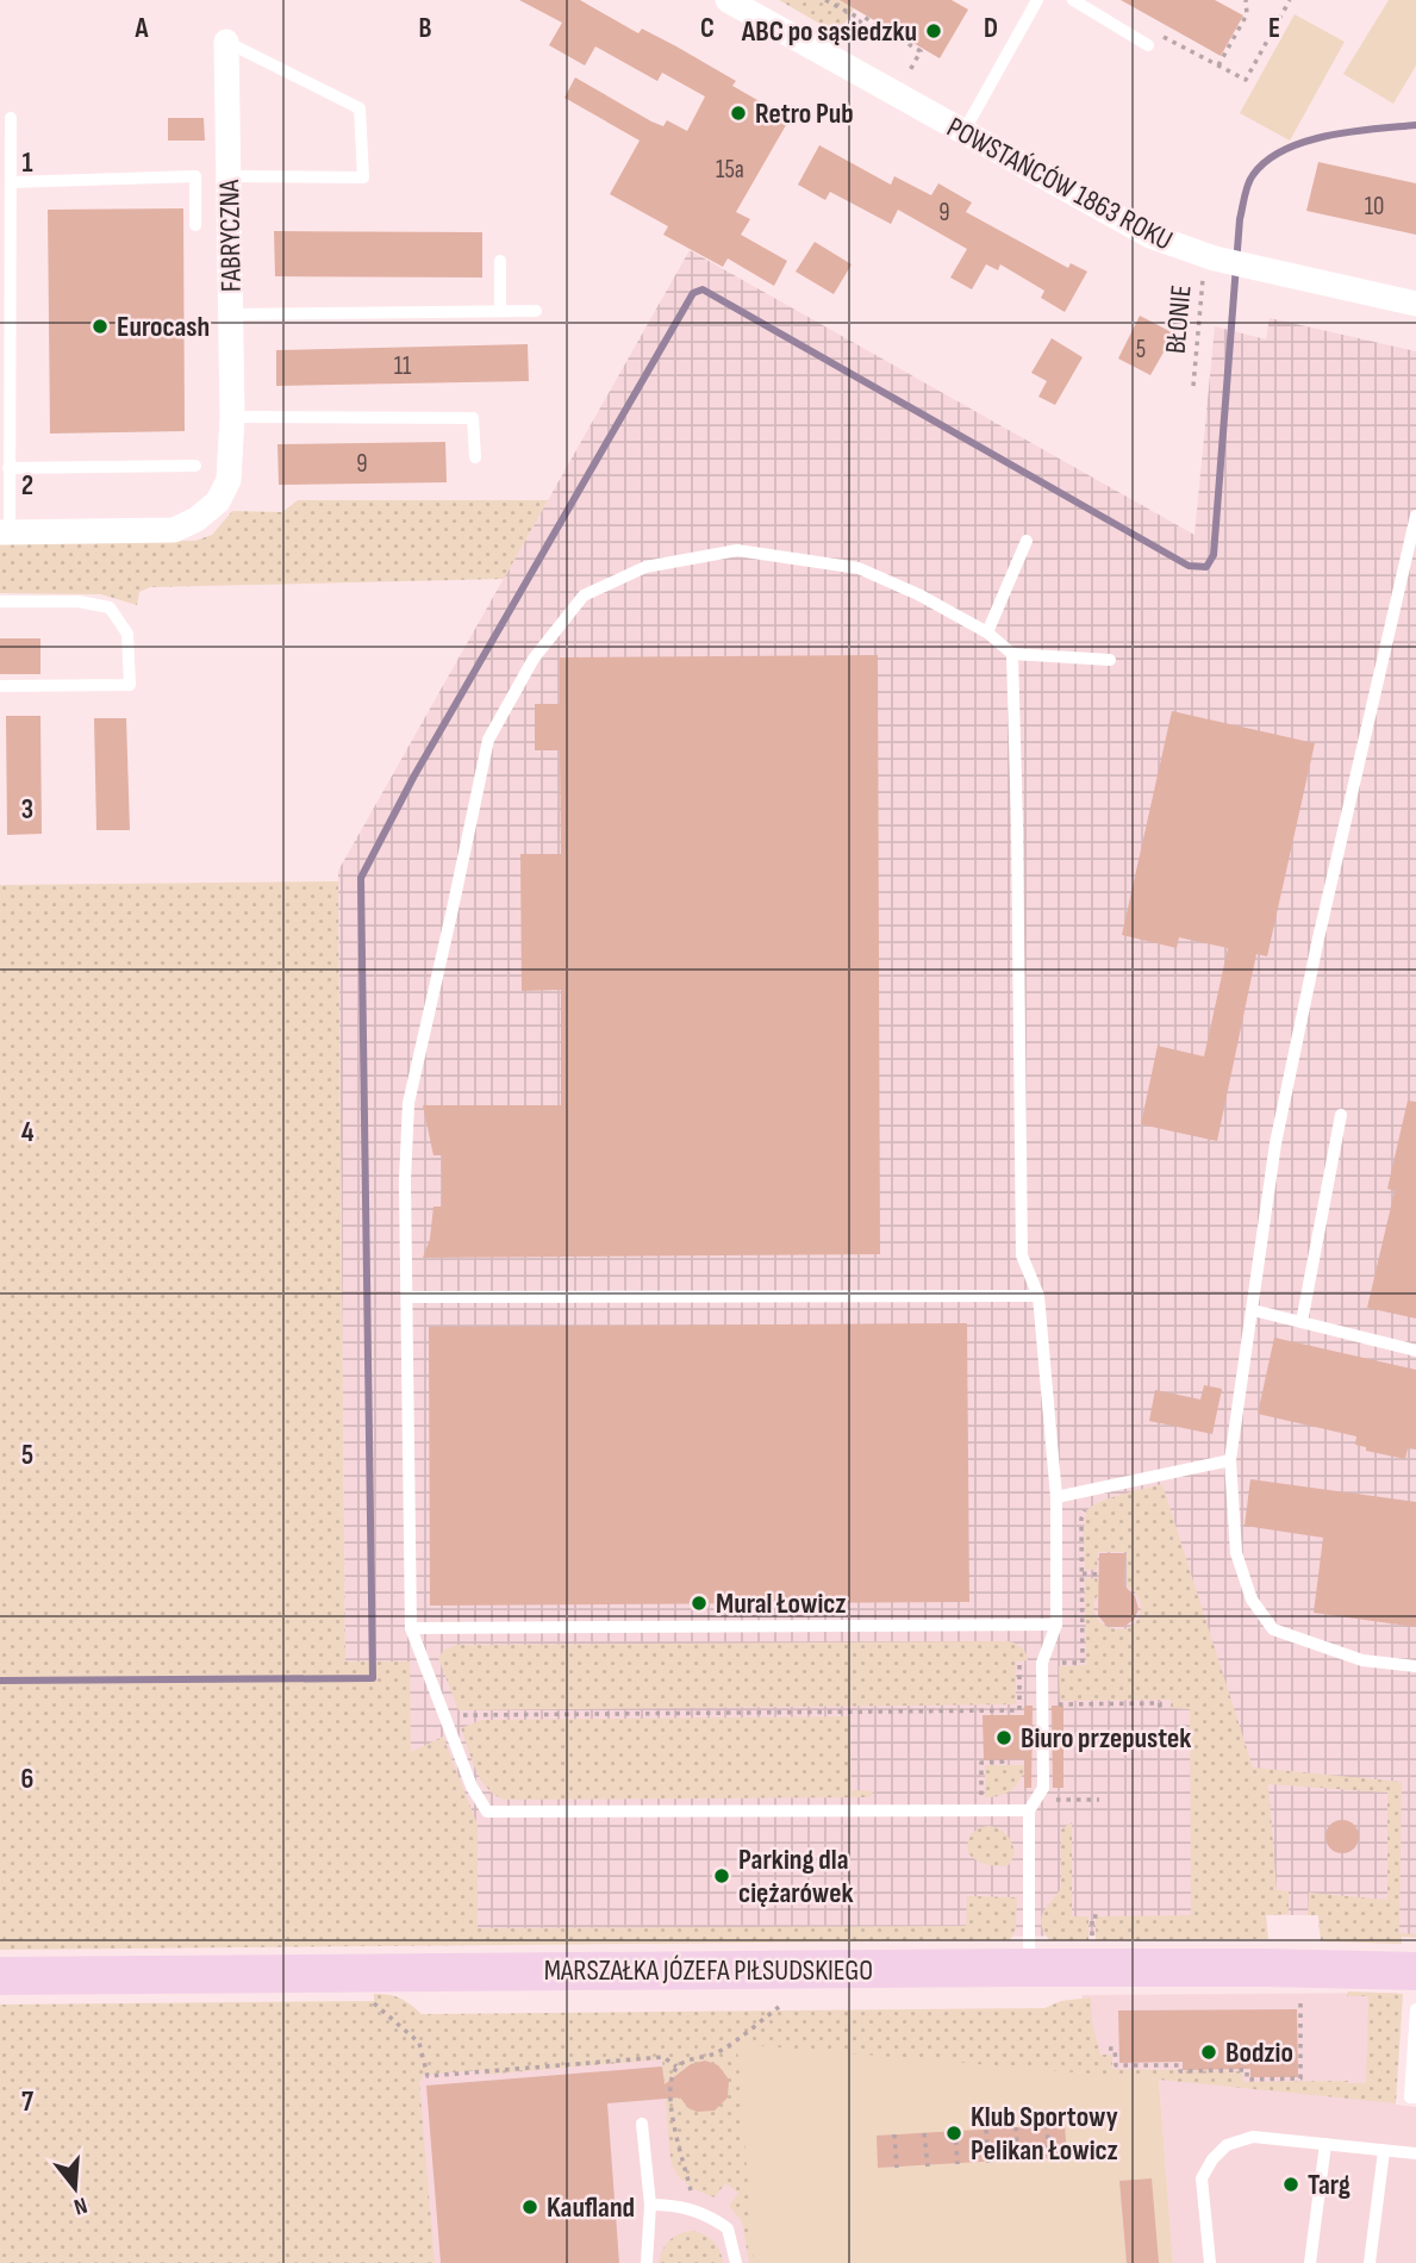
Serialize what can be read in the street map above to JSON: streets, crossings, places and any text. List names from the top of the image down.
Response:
{
  "streets": {
    "street": ["POWSTAŃCÓW 1863 ROKU", "FABRYCZNA", "MARSZAŁKA JÓZEFA PIŁSUDSKIEGO"],
    "path": ["BŁONIE"]
  },
  "crossings": [
    ["POWSTAŃCÓW 1863 ROKU", "BŁONIE"]
  ],
  "places": [
    "ABC po sąsiedzku",
    "Retro Pub",
    "Eurocash",
    "Mural Łowicz",
    "Biuro przepustek",
    "Parking dla ciężarówek",
    "Bodzio",
    "Klub Sportowy Pelikan Łowicz",
    "Targ",
    "Kaufland"
  ],
  "house_numbers": [
    "15a",
    "10",
    "9",
    "5",
    "11",
    "9"
  ],
  "north": "bottom",
  "grid": {
    "columns": [
      "A",
      "B",
      "C",
      "D",
      "E"
    ],
    "rows": [
      "1",
      "2",
      "3",
      "4",
      "5",
      "6",
      "7"
    ]
  }
}
